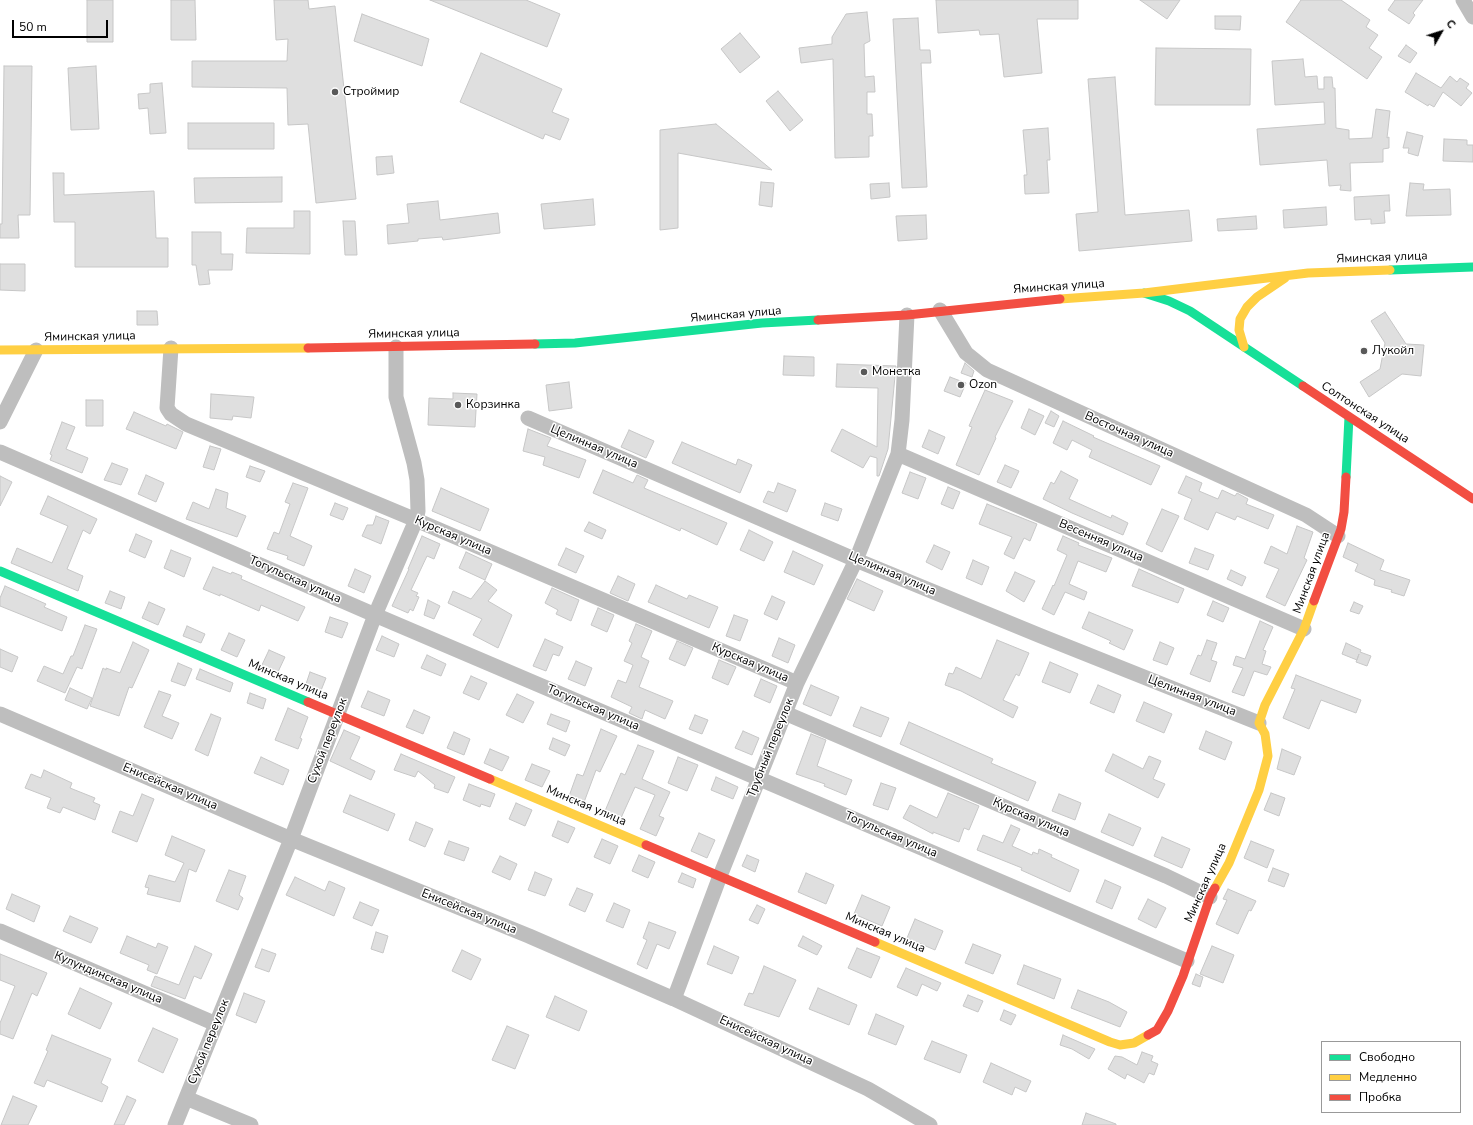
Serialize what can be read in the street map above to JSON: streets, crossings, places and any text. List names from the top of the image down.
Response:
{
  "streets": {
    "main road": ["Яминская улица", "Солтонская улица", "Минская улица"],
    "street": [
      "Восточная улица",
      "Целинная улица",
      "Курская улица",
      "Весенняя улица",
      "Тогульская улица",
      "Сухой переулок",
      "Трубный переулок",
      "Енисейская улица",
      "Кулундинская улица"
    ]
  },
  "crossings": [
    ["Яминская улица", "Солтонская улица"],
    ["Яминская улица", "Восточная улица"],
    ["Яминская улица", "Курская улица"],
    ["Яминская улица", "Сухой переулок"],
    ["Яминская улица", "Трубный переулок"],
    ["Солтонская улица", "Минская улица"],
    ["Восточная улица", "Минская улица"],
    ["Целинная улица", "Минская улица"],
    ["Целинная улица", "Трубный переулок"],
    ["Курская улица", "Минская улица"],
    ["Курская улица", "Сухой переулок"],
    ["Курская улица", "Трубный переулок"],
    ["Весенняя улица", "Минская улица"],
    ["Весенняя улица", "Трубный переулок"],
    ["Минская улица", "Тогульская улица"],
    ["Минская улица", "Сухой переулок"],
    ["Минская улица", "Трубный переулок"],
    ["Тогульская улица", "Сухой переулок"],
    ["Тогульская улица", "Трубный переулок"],
    ["Сухой переулок", "Енисейская улица"],
    ["Сухой переулок", "Кулундинская улица"],
    ["Трубный переулок", "Енисейская улица"]
  ],
  "places": [
    "Строймир",
    "Лукойл",
    "Монетка",
    "Ozon",
    "Корзинка"
  ],
  "legend": ["Свободно", "Медленно", "Пробка"],
  "scale_bar": "50 m",
  "north": "top right"
}
